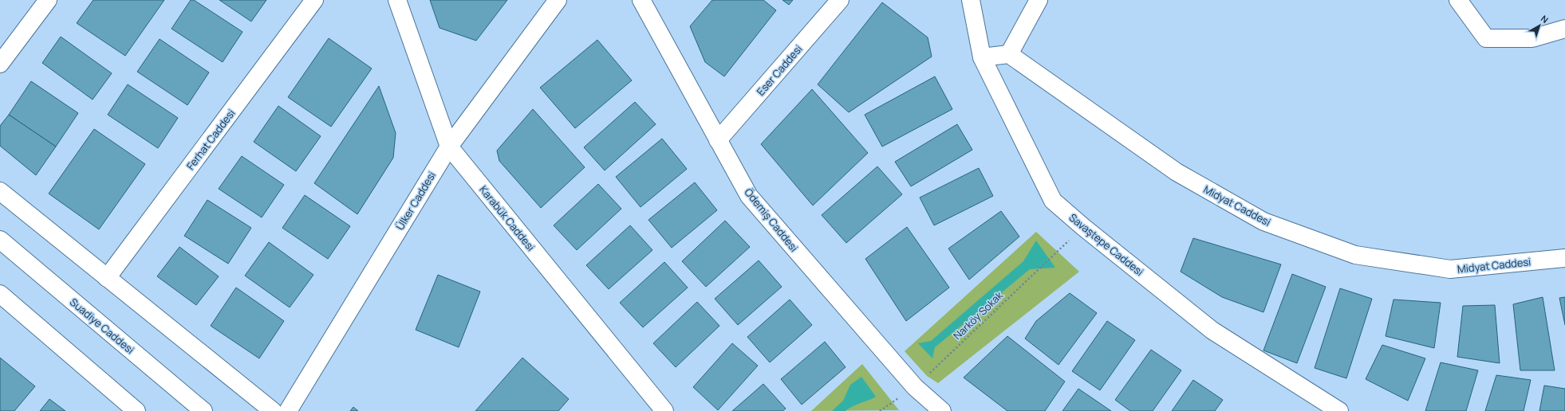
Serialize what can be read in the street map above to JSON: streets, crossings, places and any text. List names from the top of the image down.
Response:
{
  "streets": {
    "street": [
      "Eser Caddesi",
      "Ferhat Caddesi",
      "Ülker Caddesi",
      "Midyat Caddesi",
      "Karabük Caddesi",
      "Ödemiş Caddesi",
      "Savaştepe Caddesi",
      "Suadiye Caddesi"
    ],
    "path": ["Narköy Sokak"]
  },
  "crossings": [
    ["Eser Caddesi", "Ödemiş Caddesi"],
    ["Ülker Caddesi", "Karabük Caddesi"],
    ["Ödemiş Caddesi", "Narköy Sokak"],
    ["Savaştepe Caddesi", "Narköy Sokak"]
  ],
  "north": "top right"
}
